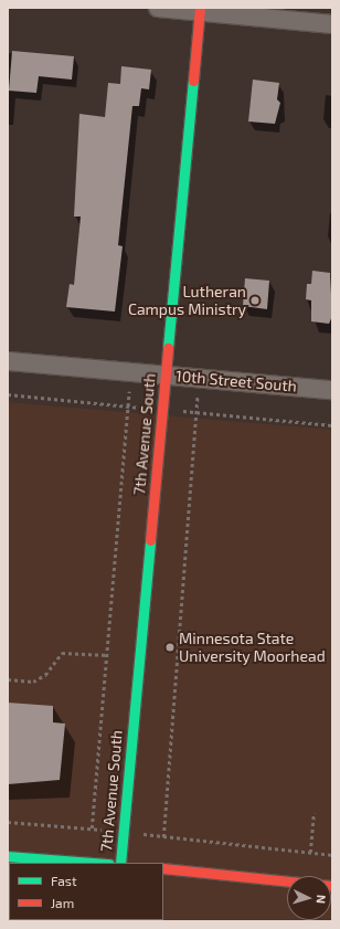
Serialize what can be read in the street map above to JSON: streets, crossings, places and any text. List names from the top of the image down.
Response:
{
  "streets": {
    "street": ["10th Street South", "7th Avenue South"]
  },
  "crossings": [
    ["10th Street South", "7th Avenue South"]
  ],
  "places": ["Lutheran Campus Ministry", "Minnesota State University Moorhead"],
  "legend": ["Fast", "Jam"],
  "north": "right"
}
